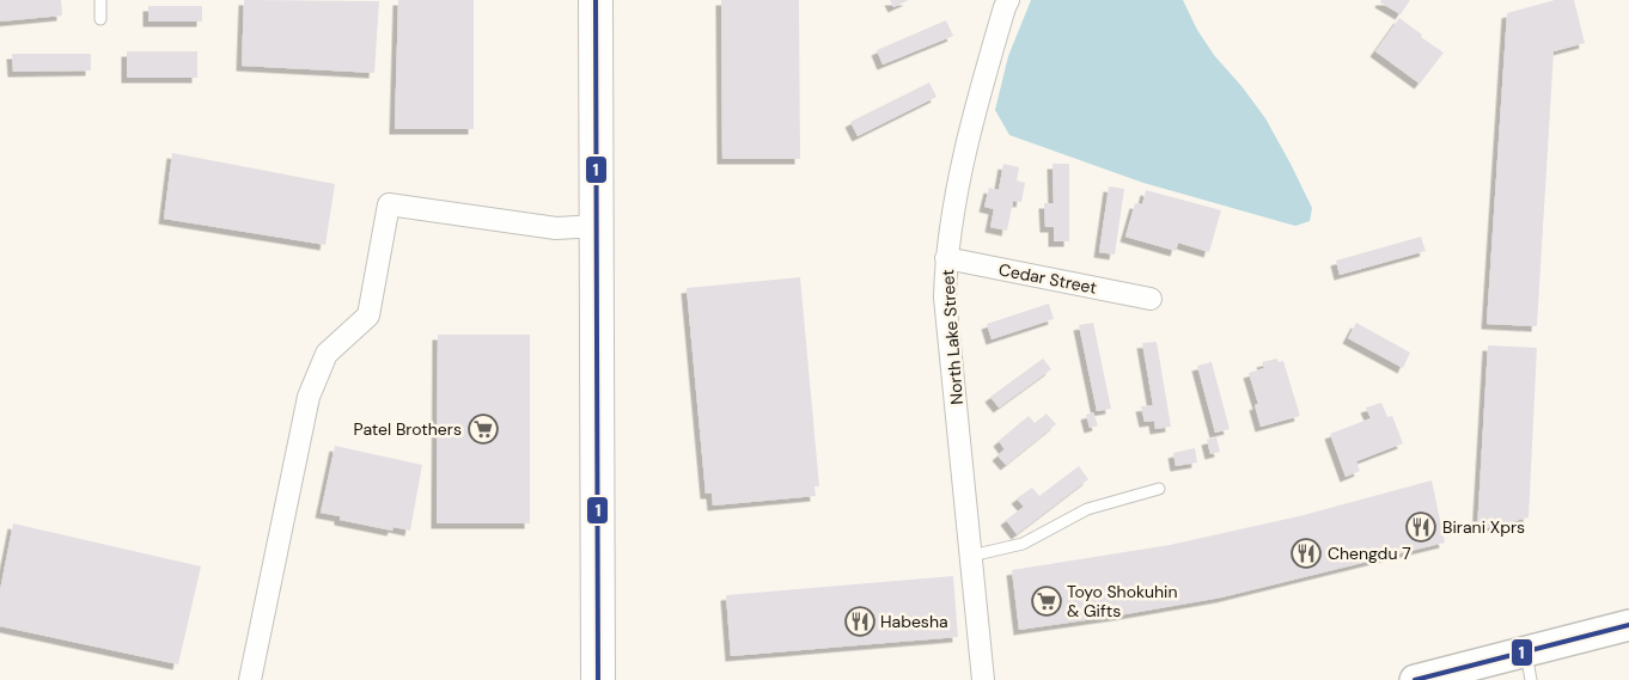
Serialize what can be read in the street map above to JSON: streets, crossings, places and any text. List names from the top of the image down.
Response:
{
  "streets": {
    "street": ["Cedar Street", "North Lake Street"]
  },
  "crossings": [
    ["Cedar Street", "North Lake Street"]
  ],
  "places": {
    "supermarket": ["Patel Brothers", "Toyo Shokuhin & Gifts"],
    "restaurant": ["Birani Xprs", "Chengdu 7", "Habesha"]
  },
  "lines": ["transit line 1"]
}
